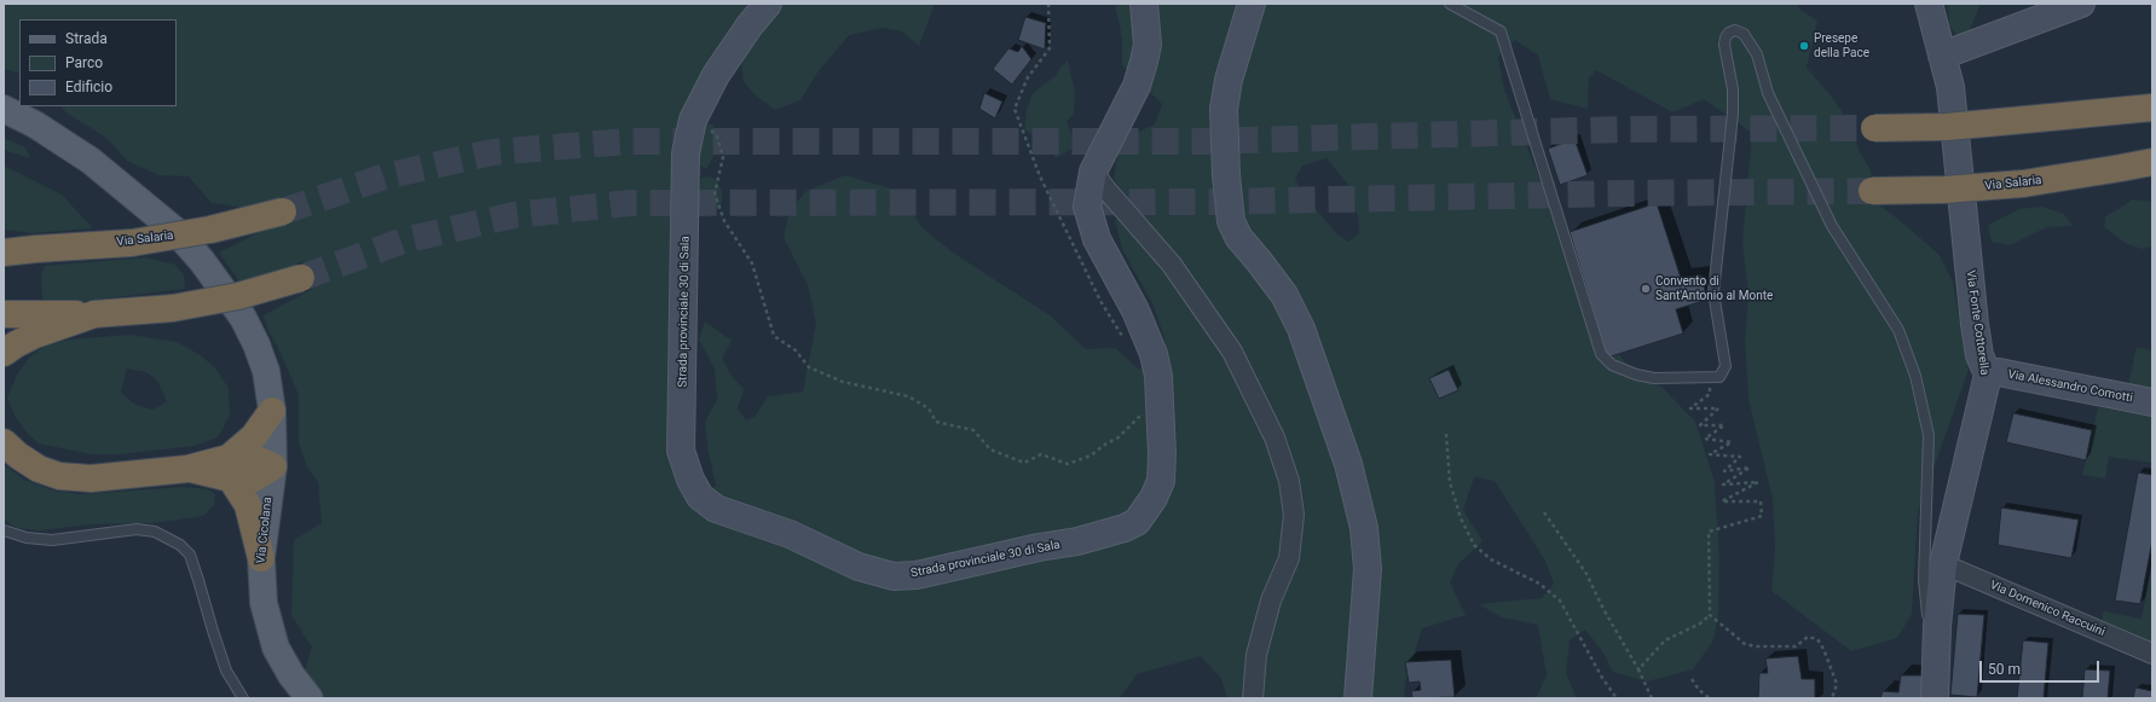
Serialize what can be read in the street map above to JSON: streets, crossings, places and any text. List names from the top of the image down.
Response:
{
  "streets": {
    "highway": ["Via Salaria"],
    "main road": ["Via Cicolana"],
    "street": [
      "Strada provinciale 30 di Sala",
      "Via Fonte Cottorella",
      "Via Alessandro Comotti",
      "Via Domenico Raccuini"
    ]
  },
  "crossings": [
    ["Via Fonte Cottorella", "Via Alessandro Comotti"],
    ["Via Fonte Cottorella", "Via Domenico Raccuini"]
  ],
  "places": ["Presepe della Pace", "Convento di Sant'Antonio al Monte"],
  "legend": ["Strada", "Parco", "Edificio"],
  "scale_bar": "50 m"
}
